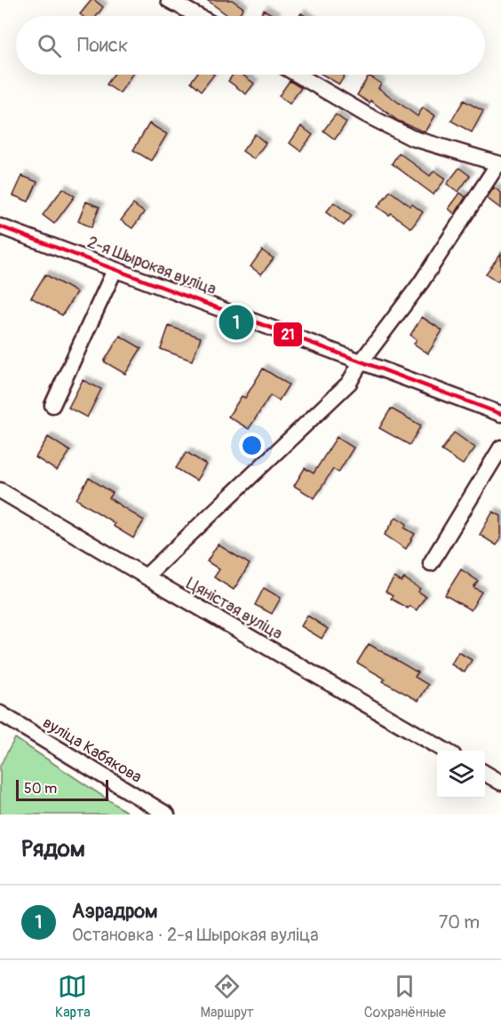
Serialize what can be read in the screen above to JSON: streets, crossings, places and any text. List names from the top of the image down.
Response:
{
  "streets": {
    "street": ["2-я Шырокая вуліца", "Цяністая вуліца", "вуліца Кабякова"]
  },
  "lines": ["transit line 21"],
  "scale_bar": "50 m",
  "page": {
    "search": "Поиск",
    "pins": "1",
    "scale": "50 m",
    "heading": "Рядом",
    "list": [
      {
        "mark": "1",
        "name": "Аэрадром",
        "note": "Остановка · 2-я Шырокая вуліца",
        "value": "70 m"
      }
    ],
    "nav": ["Карта", "Маршрут", "Сохранённые"]
  }
}
